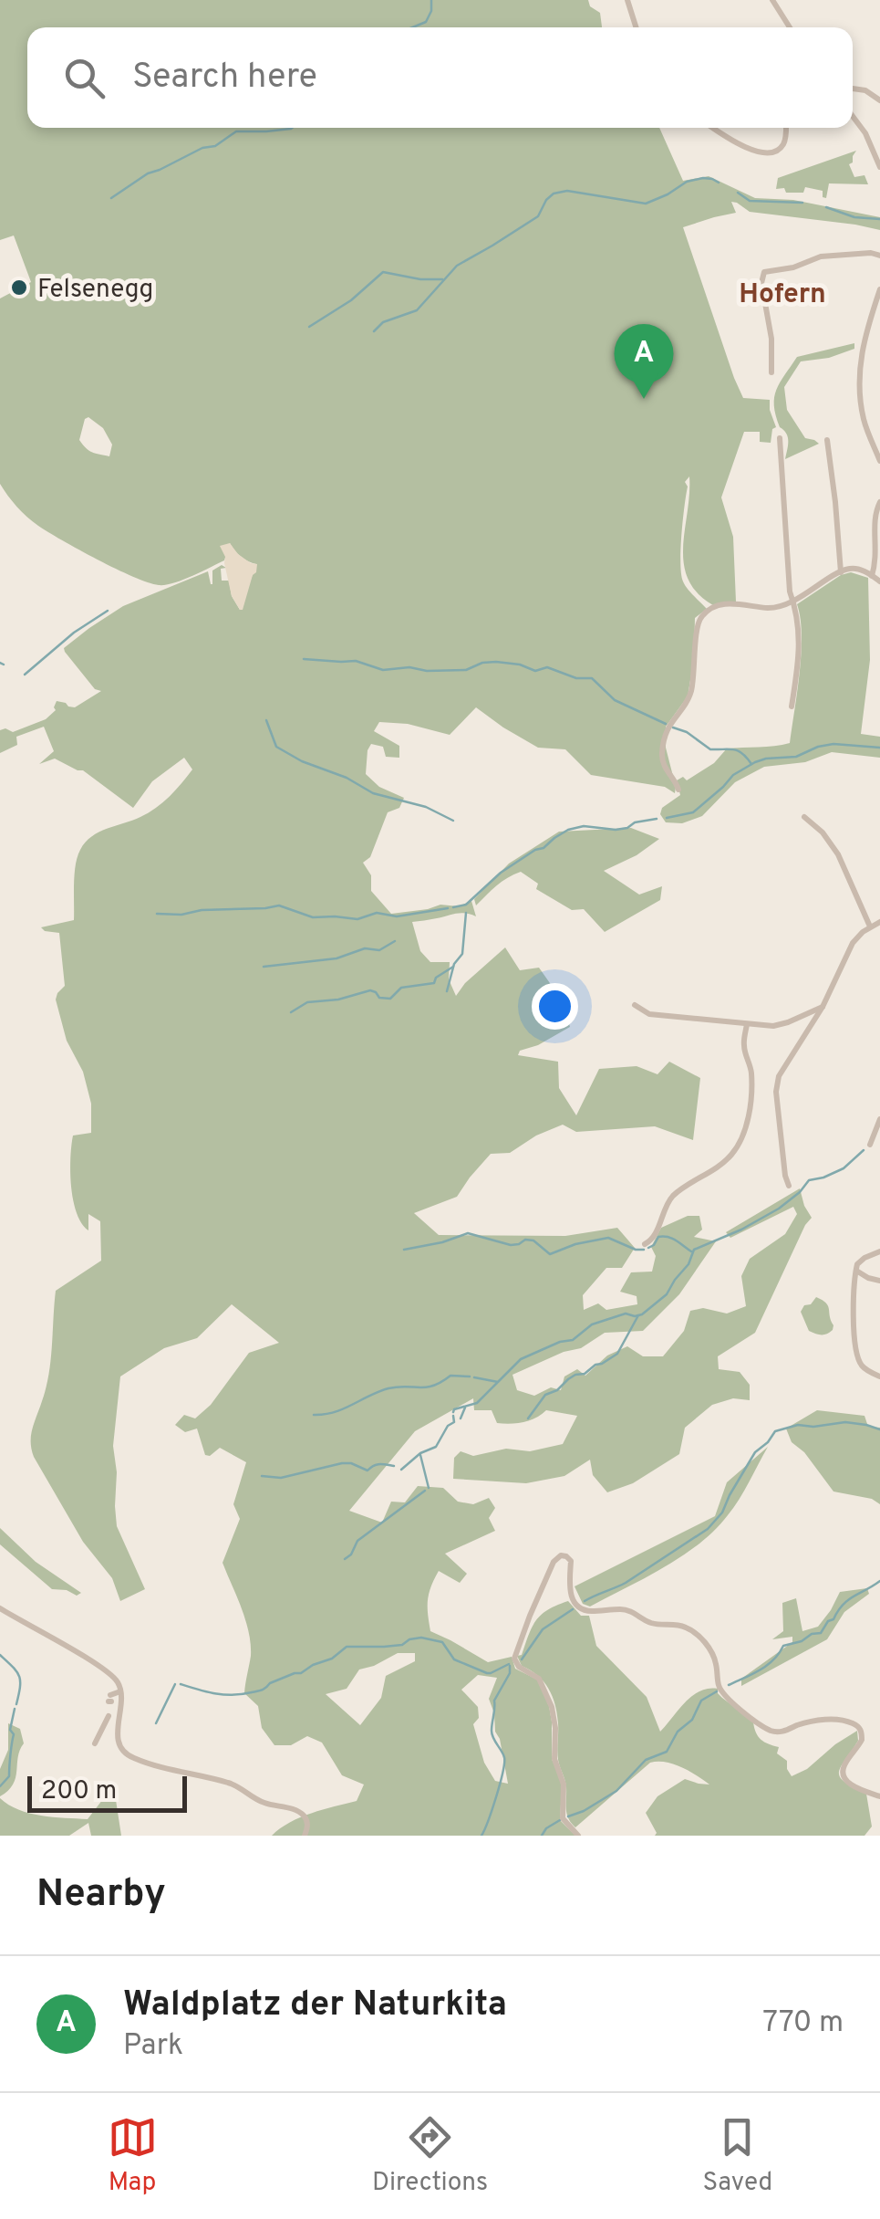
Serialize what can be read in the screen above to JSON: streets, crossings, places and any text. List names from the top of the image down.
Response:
{
  "districts": ["Hofern"],
  "places": ["Felsenegg"],
  "scale_bar": "200 m",
  "page": {
    "search": "Search here",
    "pins": "A",
    "scale": "200 m",
    "heading": "Nearby",
    "list": [
      {
        "mark": "A",
        "name": "Waldplatz der Naturkita",
        "note": "Park",
        "value": "770 m"
      }
    ],
    "nav": ["Map", "Directions", "Saved"]
  }
}
